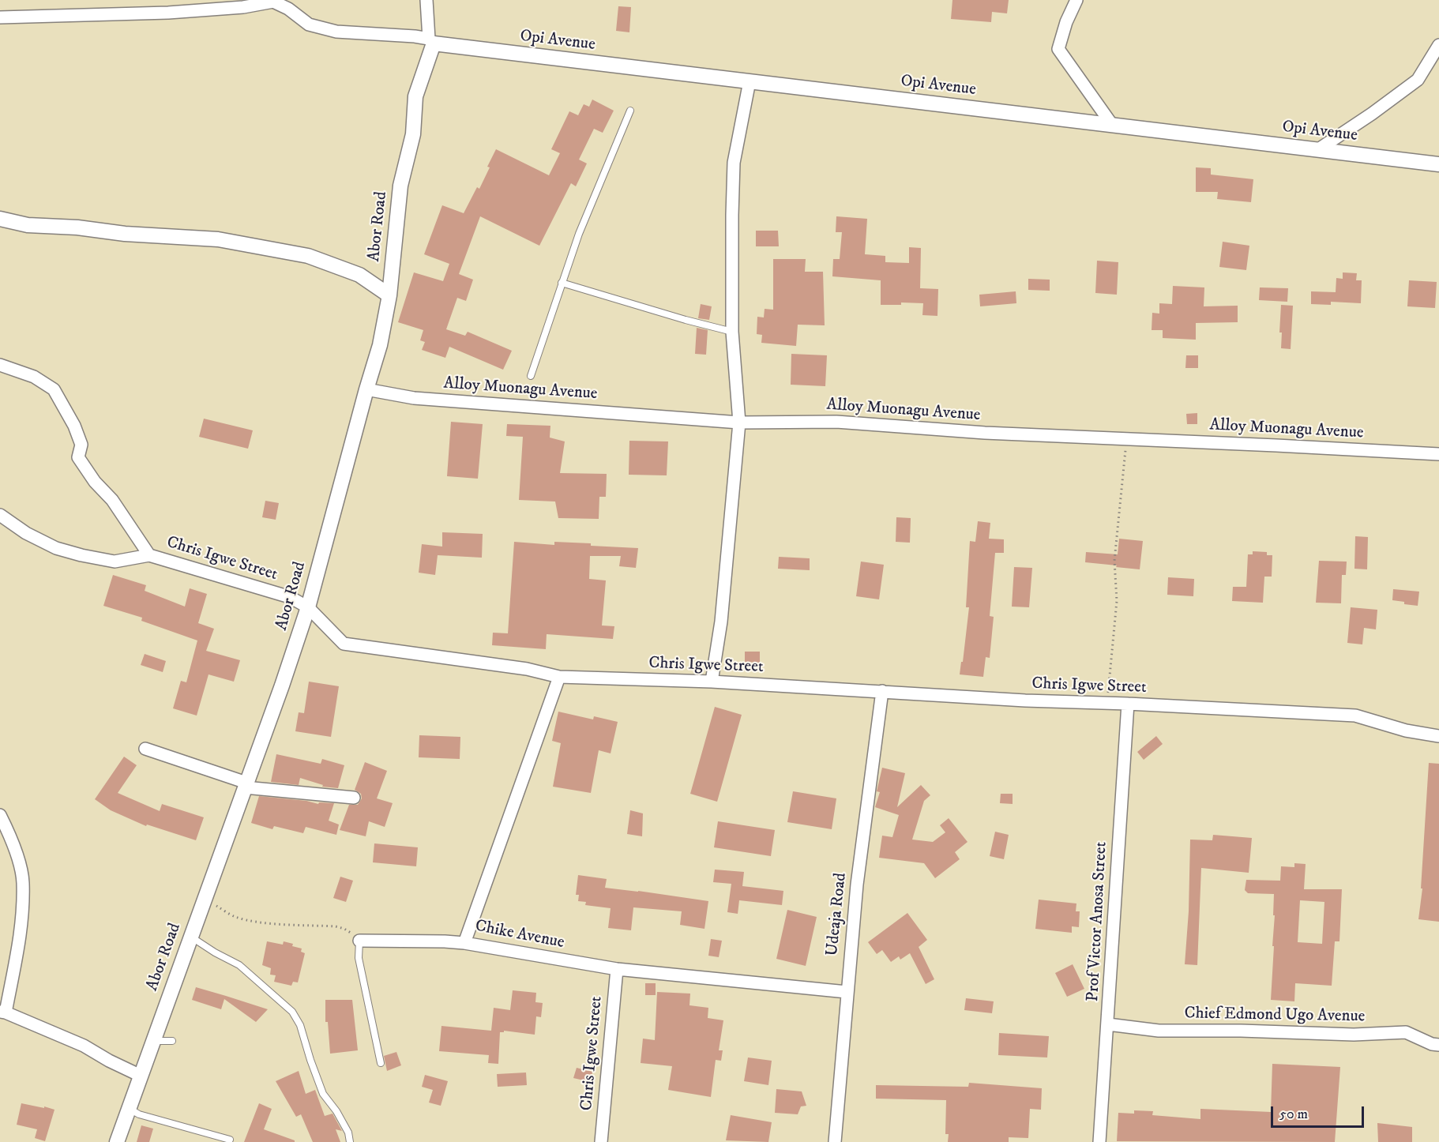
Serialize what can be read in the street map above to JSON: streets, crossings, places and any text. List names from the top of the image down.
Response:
{
  "streets": {
    "street": [
      "Opi Avenue",
      "Abor Road",
      "Alloy Muonagu Avenue",
      "Chris Igwe Street",
      "Udeaja Road",
      "Prof Victor Anosa Street",
      "Chike Avenue",
      "Chief Edmond Ugo Avenue"
    ]
  },
  "crossings": [
    ["Opi Avenue", "Abor Road"],
    ["Abor Road", "Alloy Muonagu Avenue"],
    ["Abor Road", "Chris Igwe Street"],
    ["Chris Igwe Street", "Udeaja Road"],
    ["Chris Igwe Street", "Prof Victor Anosa Street"],
    ["Chris Igwe Street", "Chike Avenue"],
    ["Udeaja Road", "Chike Avenue"],
    ["Prof Victor Anosa Street", "Chief Edmond Ugo Avenue"]
  ],
  "scale_bar": "50 m"
}
